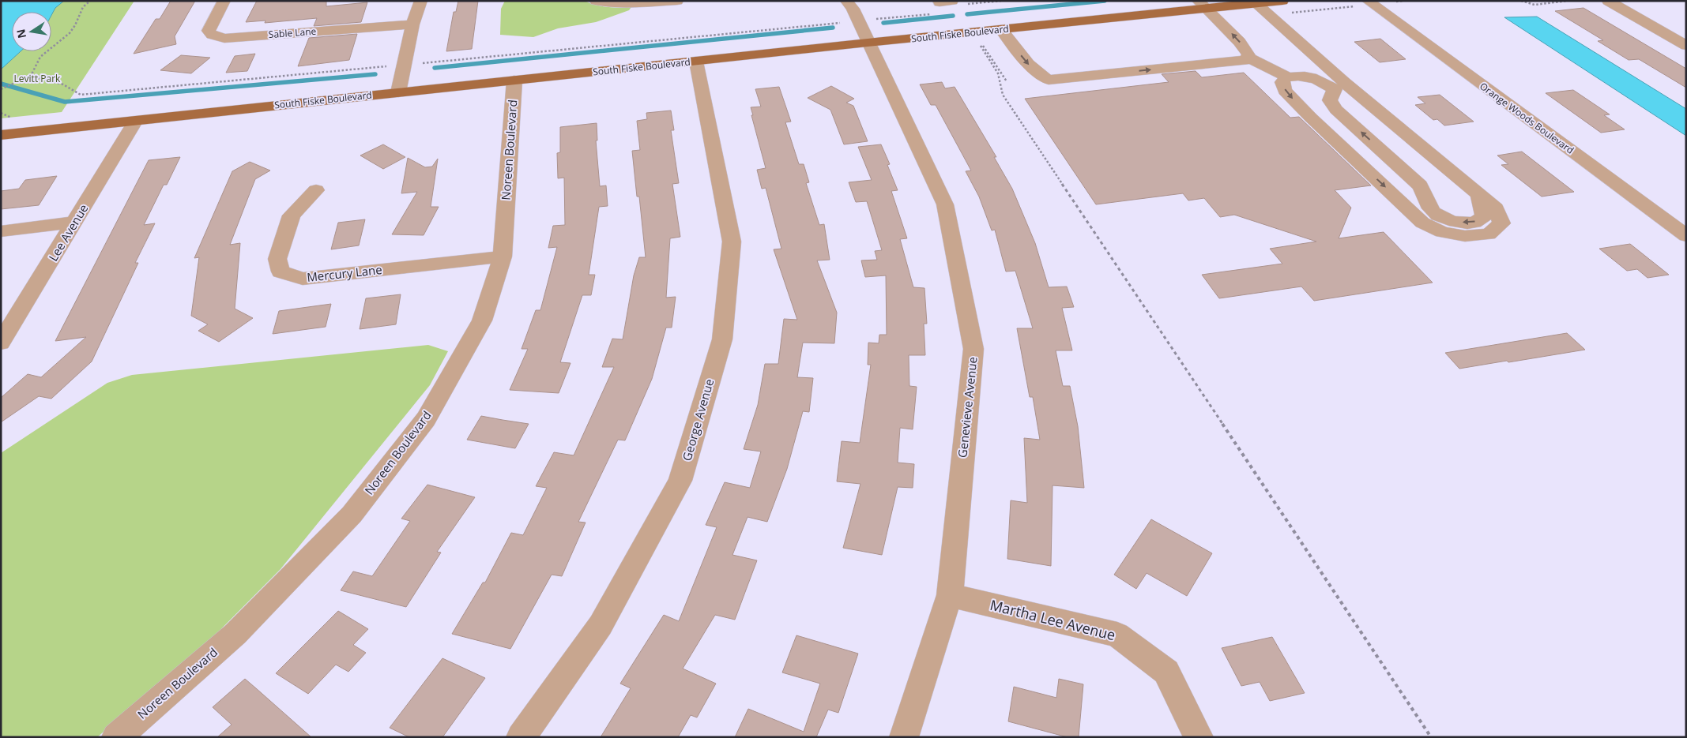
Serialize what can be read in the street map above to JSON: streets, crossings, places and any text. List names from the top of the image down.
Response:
{
  "streets": {
    "main road": ["South Fiske Boulevard"],
    "street": [
      "Sable Lane",
      "Orange Woods Boulevard",
      "Noreen Boulevard",
      "Lee Avenue",
      "Mercury Lane",
      "Genevieve Avenue",
      "George Avenue",
      "Martha Lee Avenue"
    ]
  },
  "crossings": [
    ["South Fiske Boulevard", "Noreen Boulevard"],
    ["South Fiske Boulevard", "Lee Avenue"],
    ["South Fiske Boulevard", "Genevieve Avenue"],
    ["South Fiske Boulevard", "George Avenue"],
    ["Noreen Boulevard", "Mercury Lane"],
    ["Genevieve Avenue", "Martha Lee Avenue"]
  ],
  "parks": ["Levitt Park"],
  "north": "left"
}
